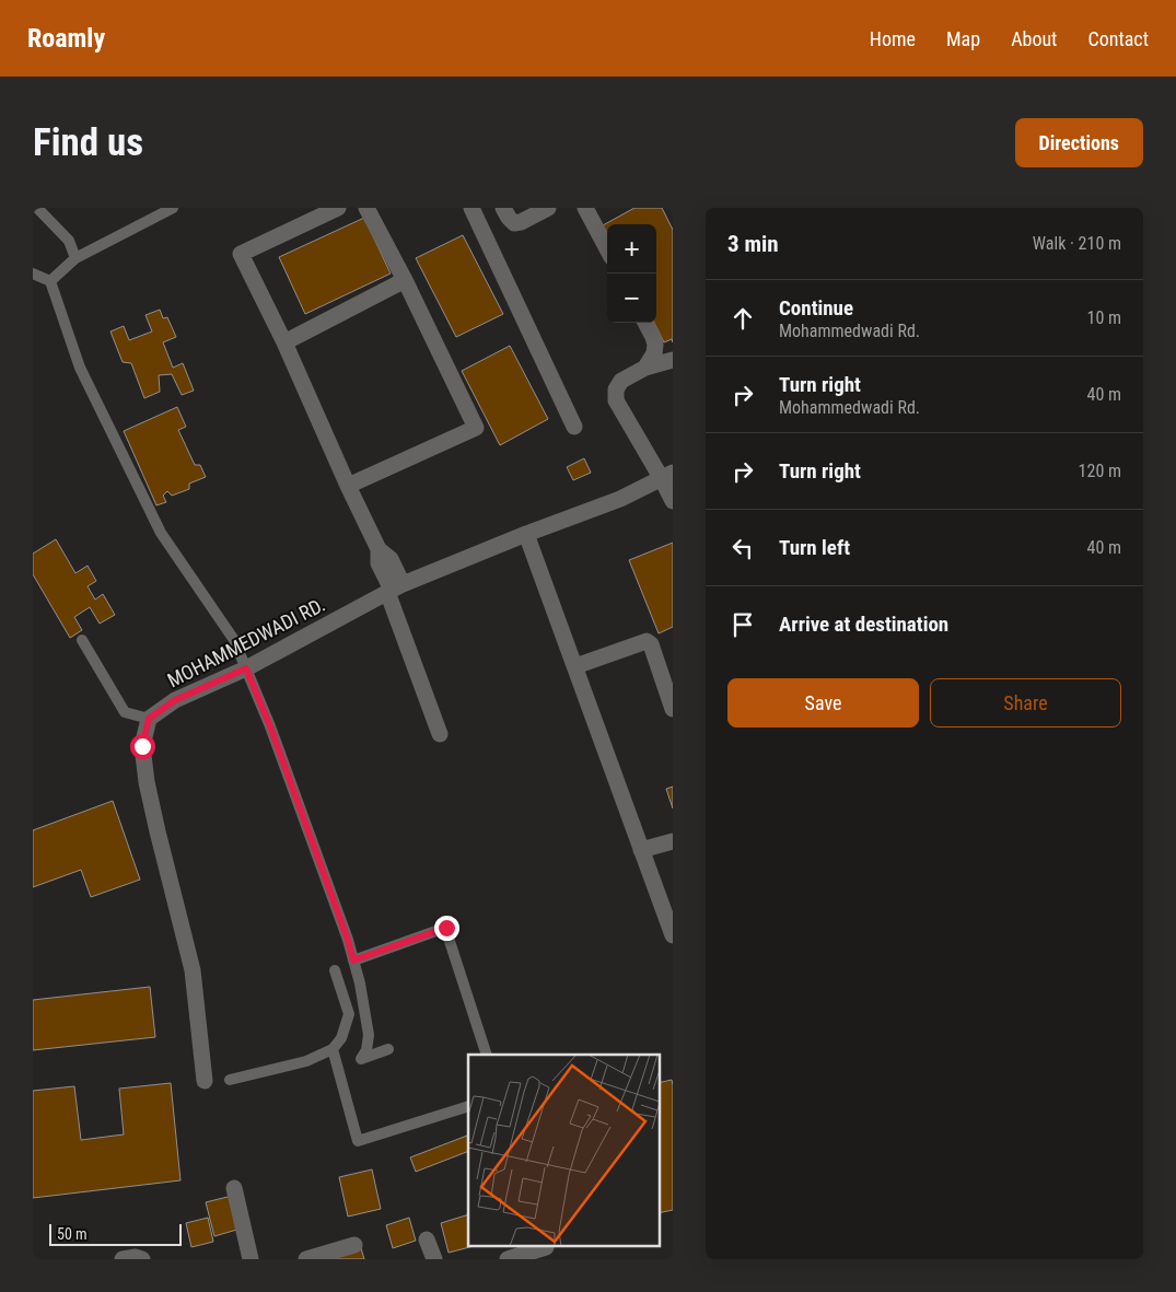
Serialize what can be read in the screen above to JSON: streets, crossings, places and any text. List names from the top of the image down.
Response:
{
  "streets": {
    "street": ["MOHAMMEDWADI RD."]
  },
  "scale_bar": "50 m",
  "page": {
    "header": "Roamly",
    "nav": [
      "Home",
      "Map",
      "About",
      "Contact"
    ],
    "buttons": [
      "Directions",
      ["Save", "Share"]
    ],
    "title": "Find us",
    "heading": ["3 min", "Walk · 210 m"],
    "map_buttons": ["+", "−"],
    "list": [
      ["Continue", "Mohammedwadi Rd.", "10 m"],
      ["Turn right", "Mohammedwadi Rd.", "40 m"],
      ["Turn right", "120 m"],
      ["Turn left", "40 m"],
      "Arrive at destination"
    ],
    "scale": "50 m"
  }
}
